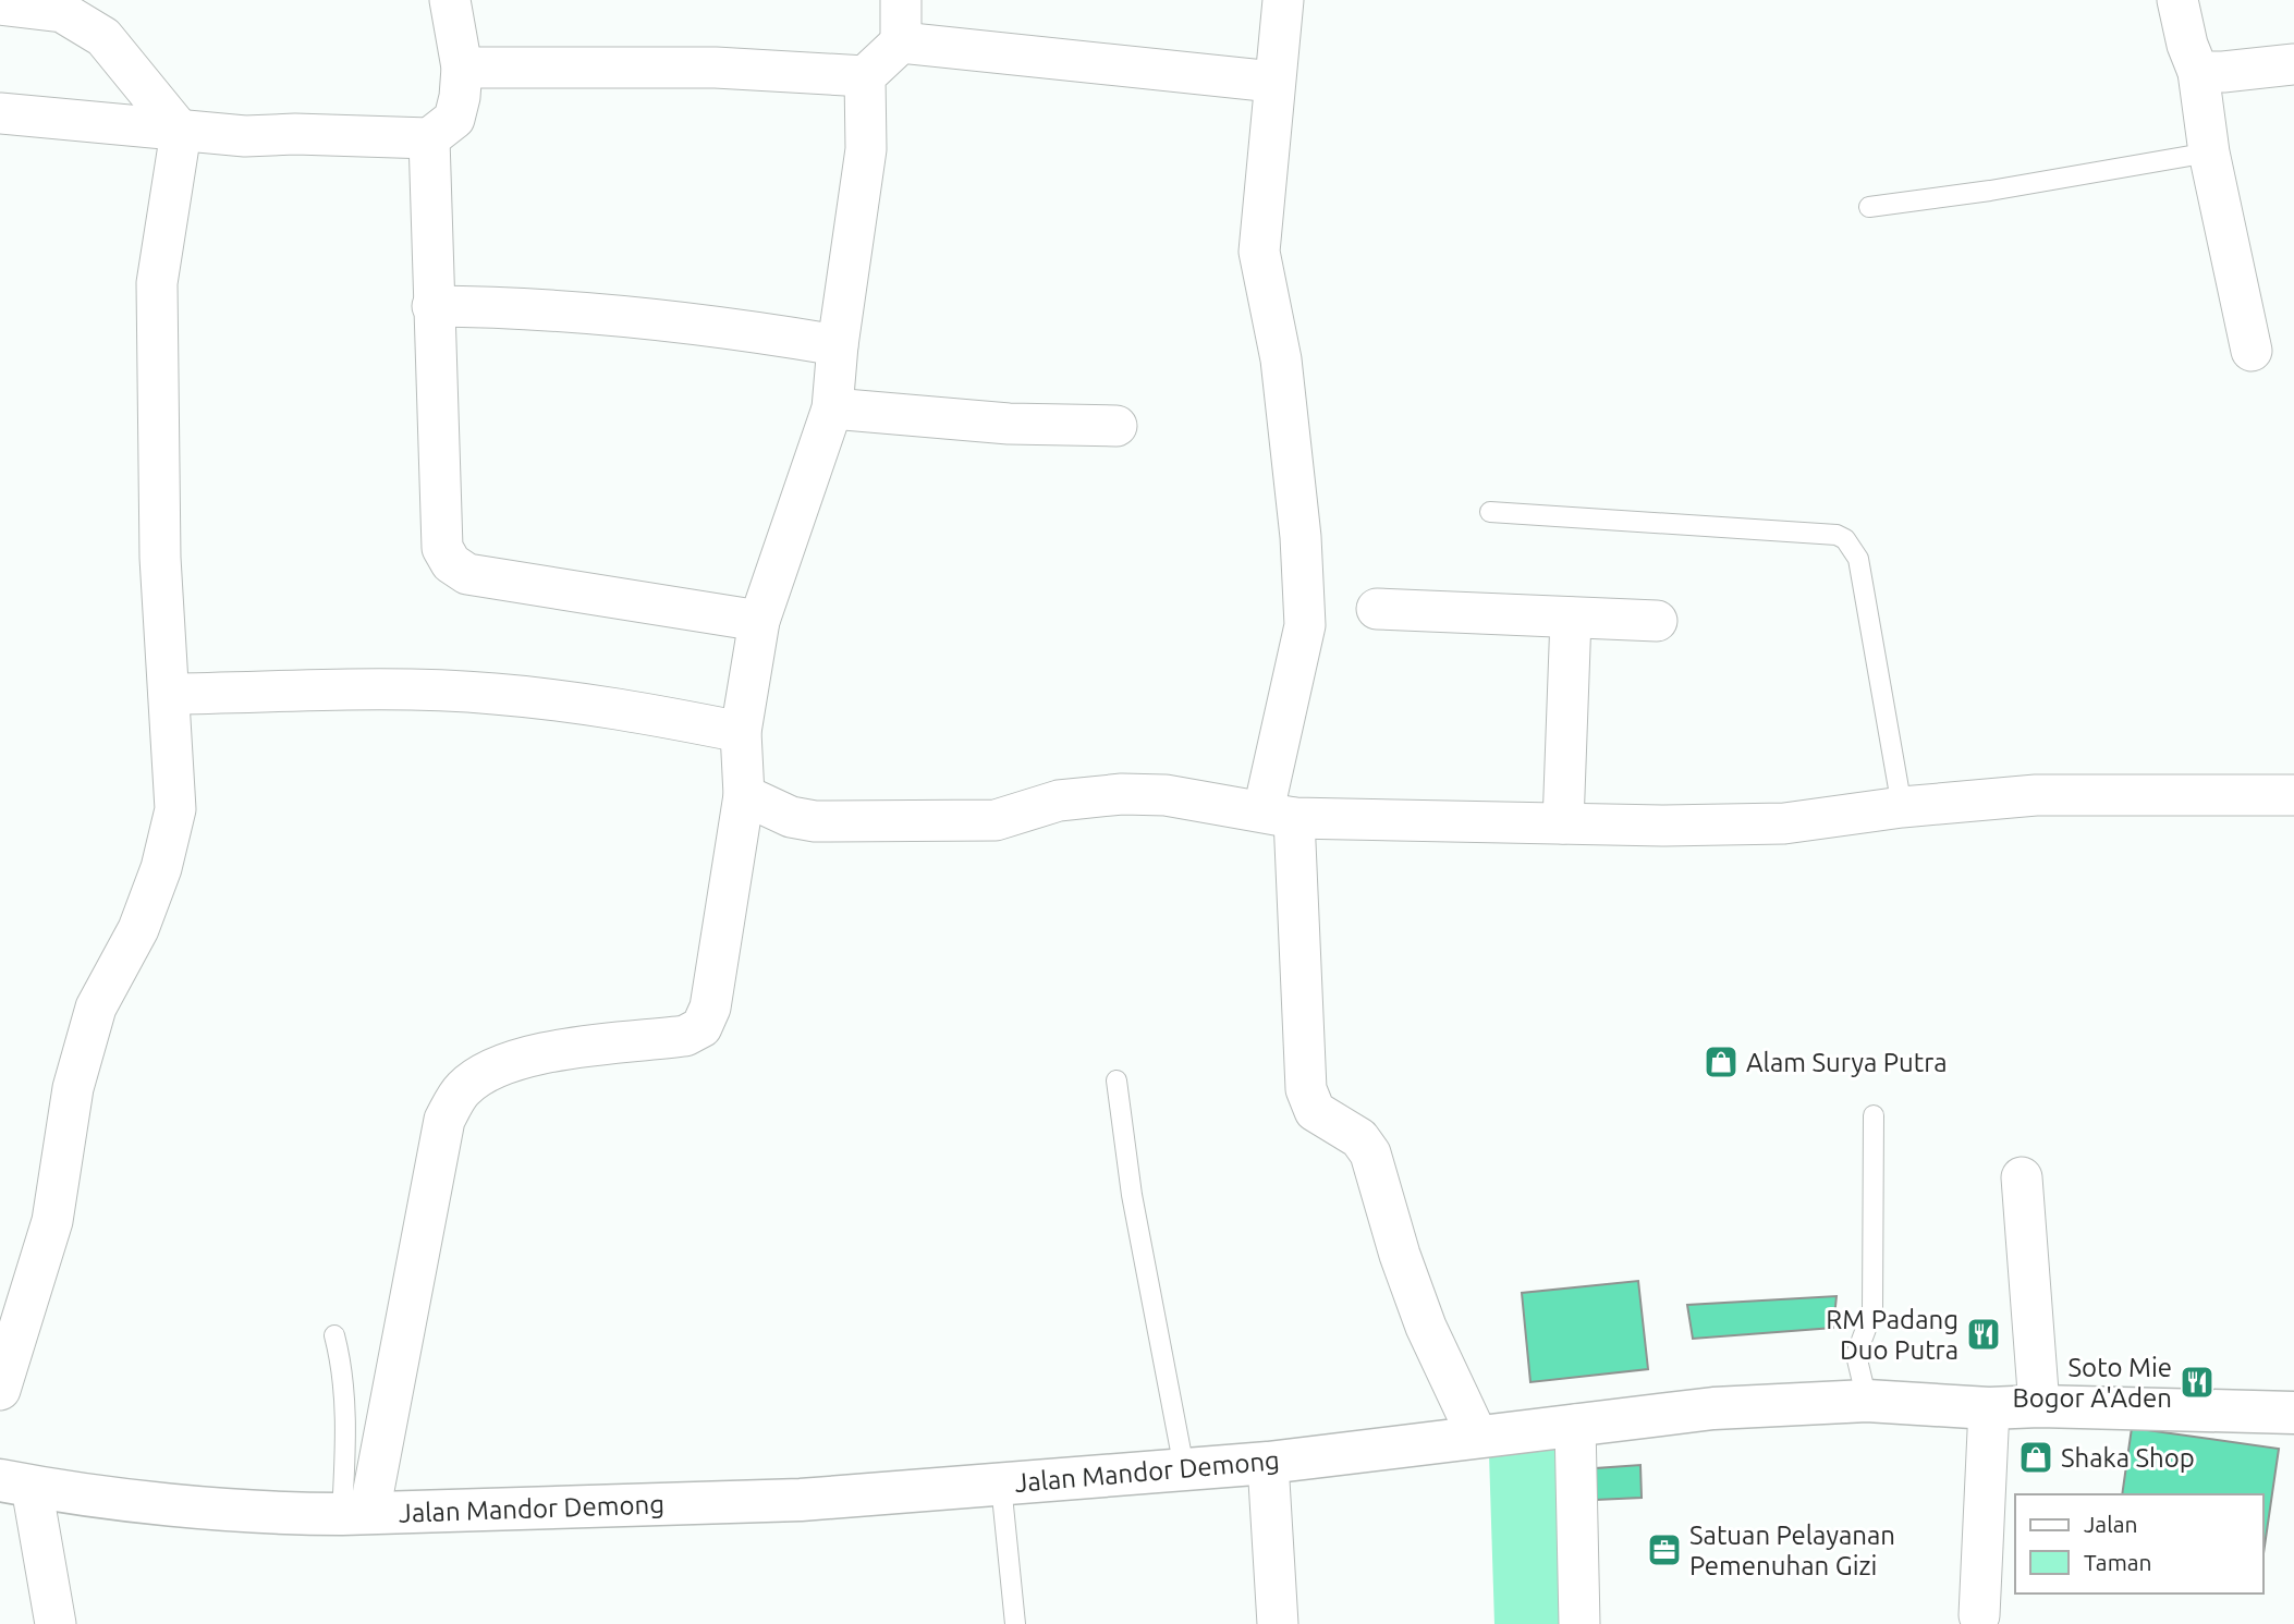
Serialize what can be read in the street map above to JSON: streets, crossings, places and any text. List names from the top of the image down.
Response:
{
  "streets": {
    "main road": ["Jalan Mandor Demong"]
  },
  "places": {
    "shop": ["Alam Surya Putra", "Shaka Shop"],
    "restaurant": ["RM Padang Duo Putra", "Soto Mie Bogor A'Aden"],
    "office": ["Satuan Pelayanan Pemenuhan Gizi"]
  },
  "legend": ["Jalan", "Taman"]
}
